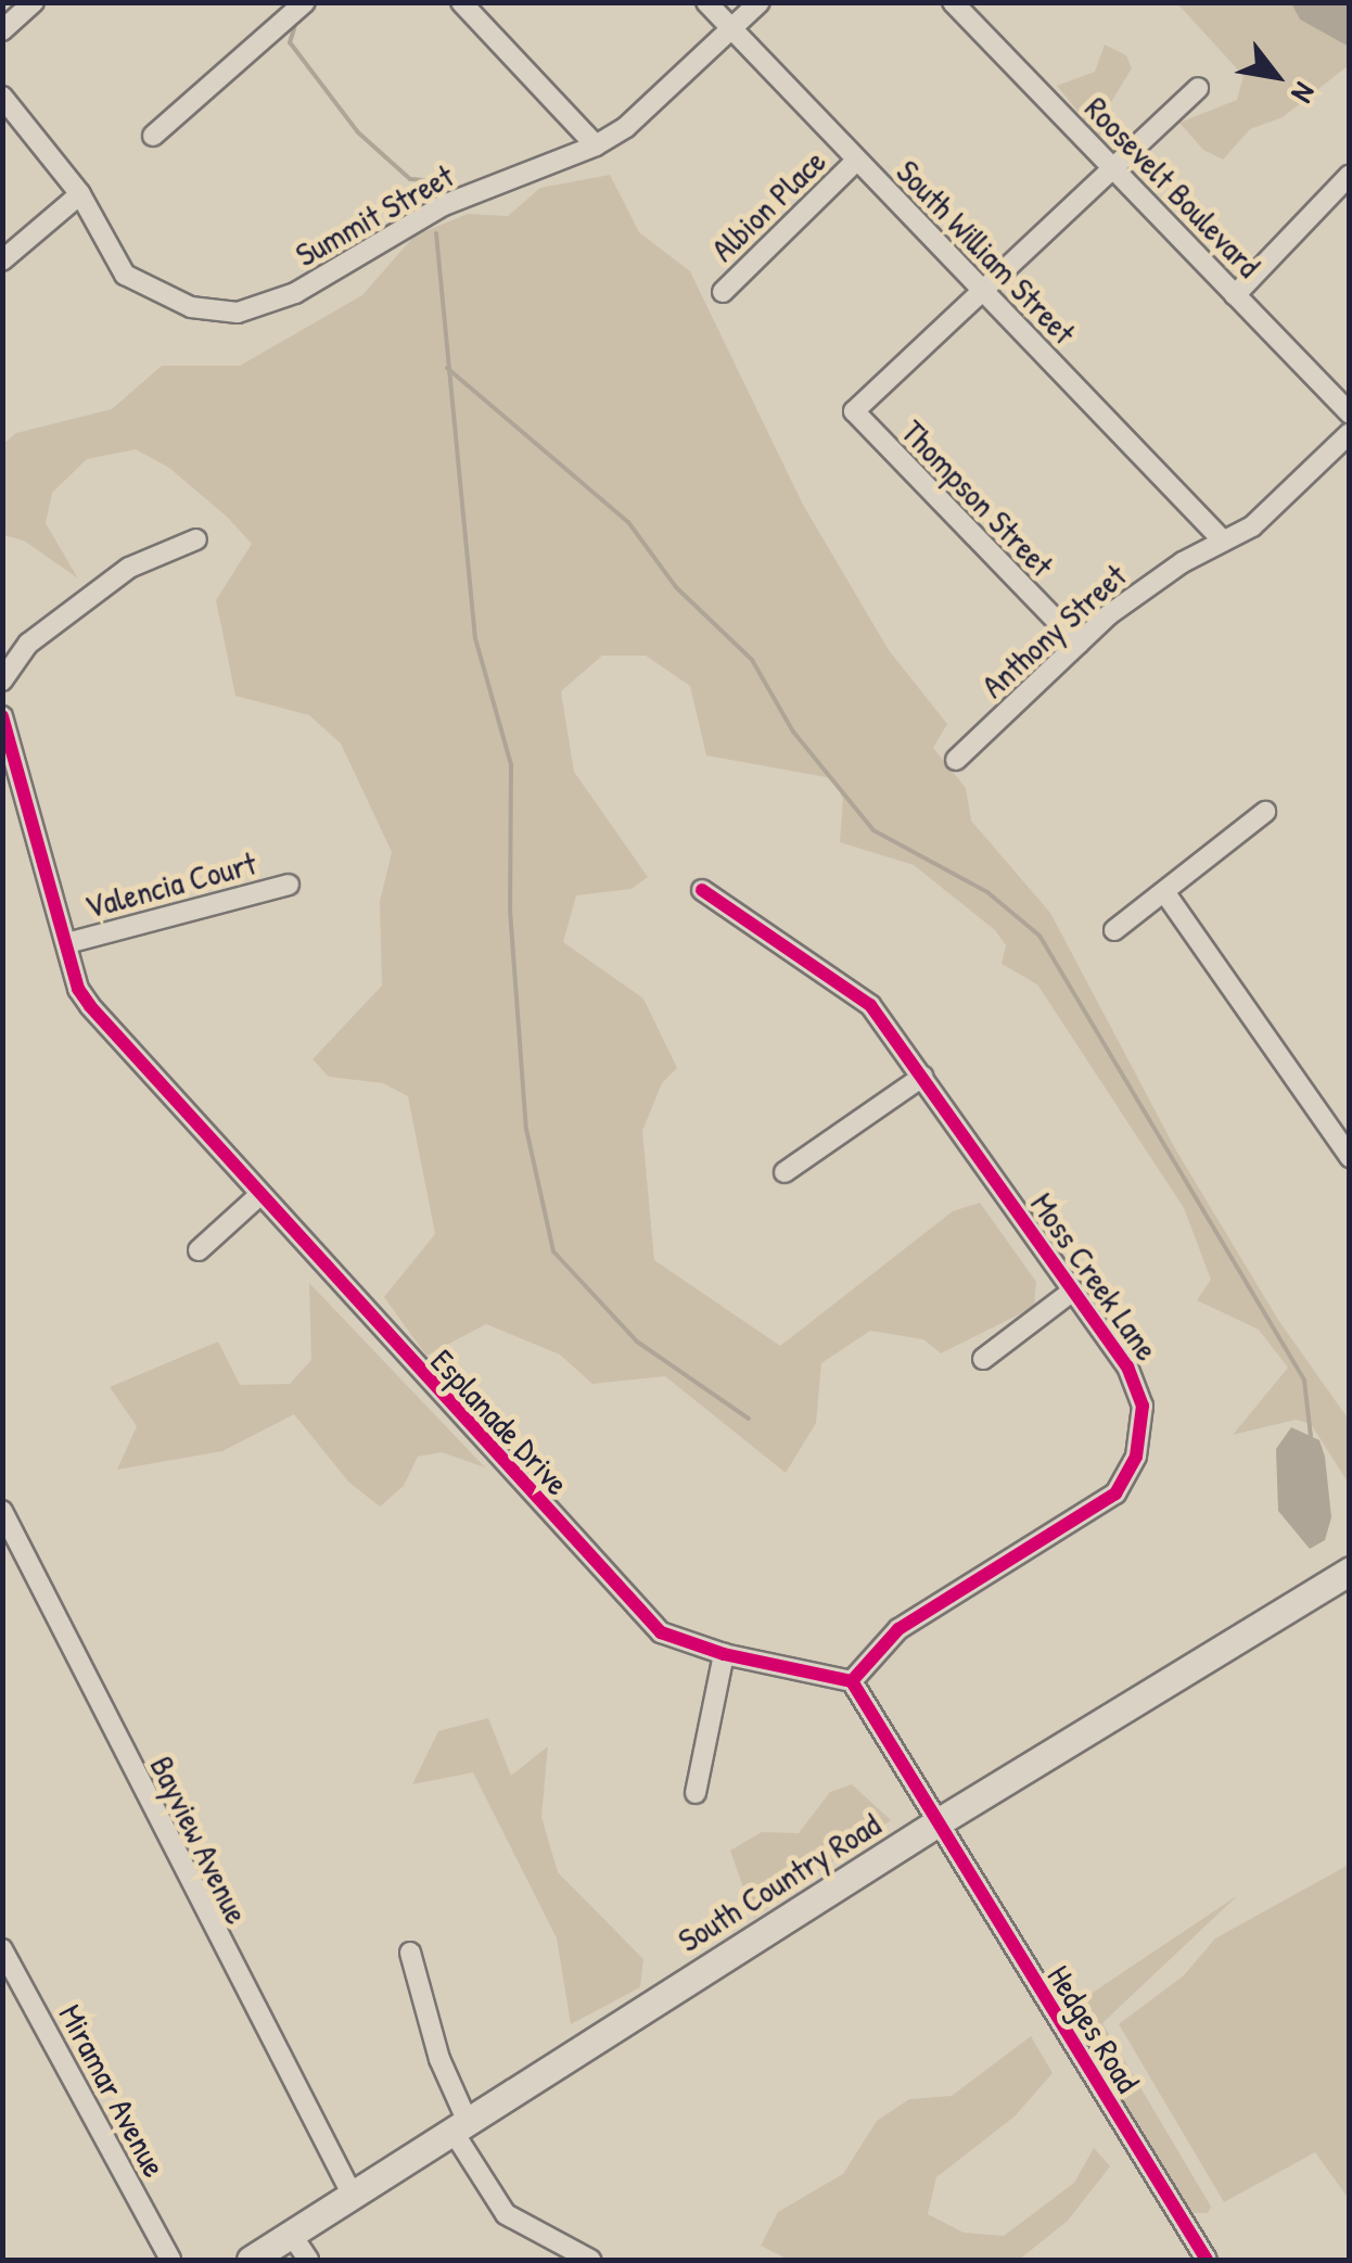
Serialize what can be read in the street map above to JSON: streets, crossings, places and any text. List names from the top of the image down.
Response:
{
  "streets": {
    "main road": ["South Country Road"],
    "street": [
      "Roosevelt Boulevard",
      "Albion Place",
      "Summit Street",
      "South William Street",
      "Thompson Street",
      "Anthony Street",
      "Valencia Court",
      "Moss Creek Lane",
      "Esplanade Drive",
      "Bayview Avenue",
      "Hedges Road",
      "Miramar Avenue"
    ]
  },
  "crossings": [
    ["Albion Place", "South William Street"],
    ["Summit Street", "South William Street"],
    ["South William Street", "Thompson Street"],
    ["South William Street", "Anthony Street"],
    ["Thompson Street", "Anthony Street"],
    ["Valencia Court", "Esplanade Drive"],
    ["Moss Creek Lane", "Esplanade Drive"],
    ["Bayview Avenue", "South Country Road"],
    ["South Country Road", "Hedges Road"]
  ],
  "north": "bottom right"
}
